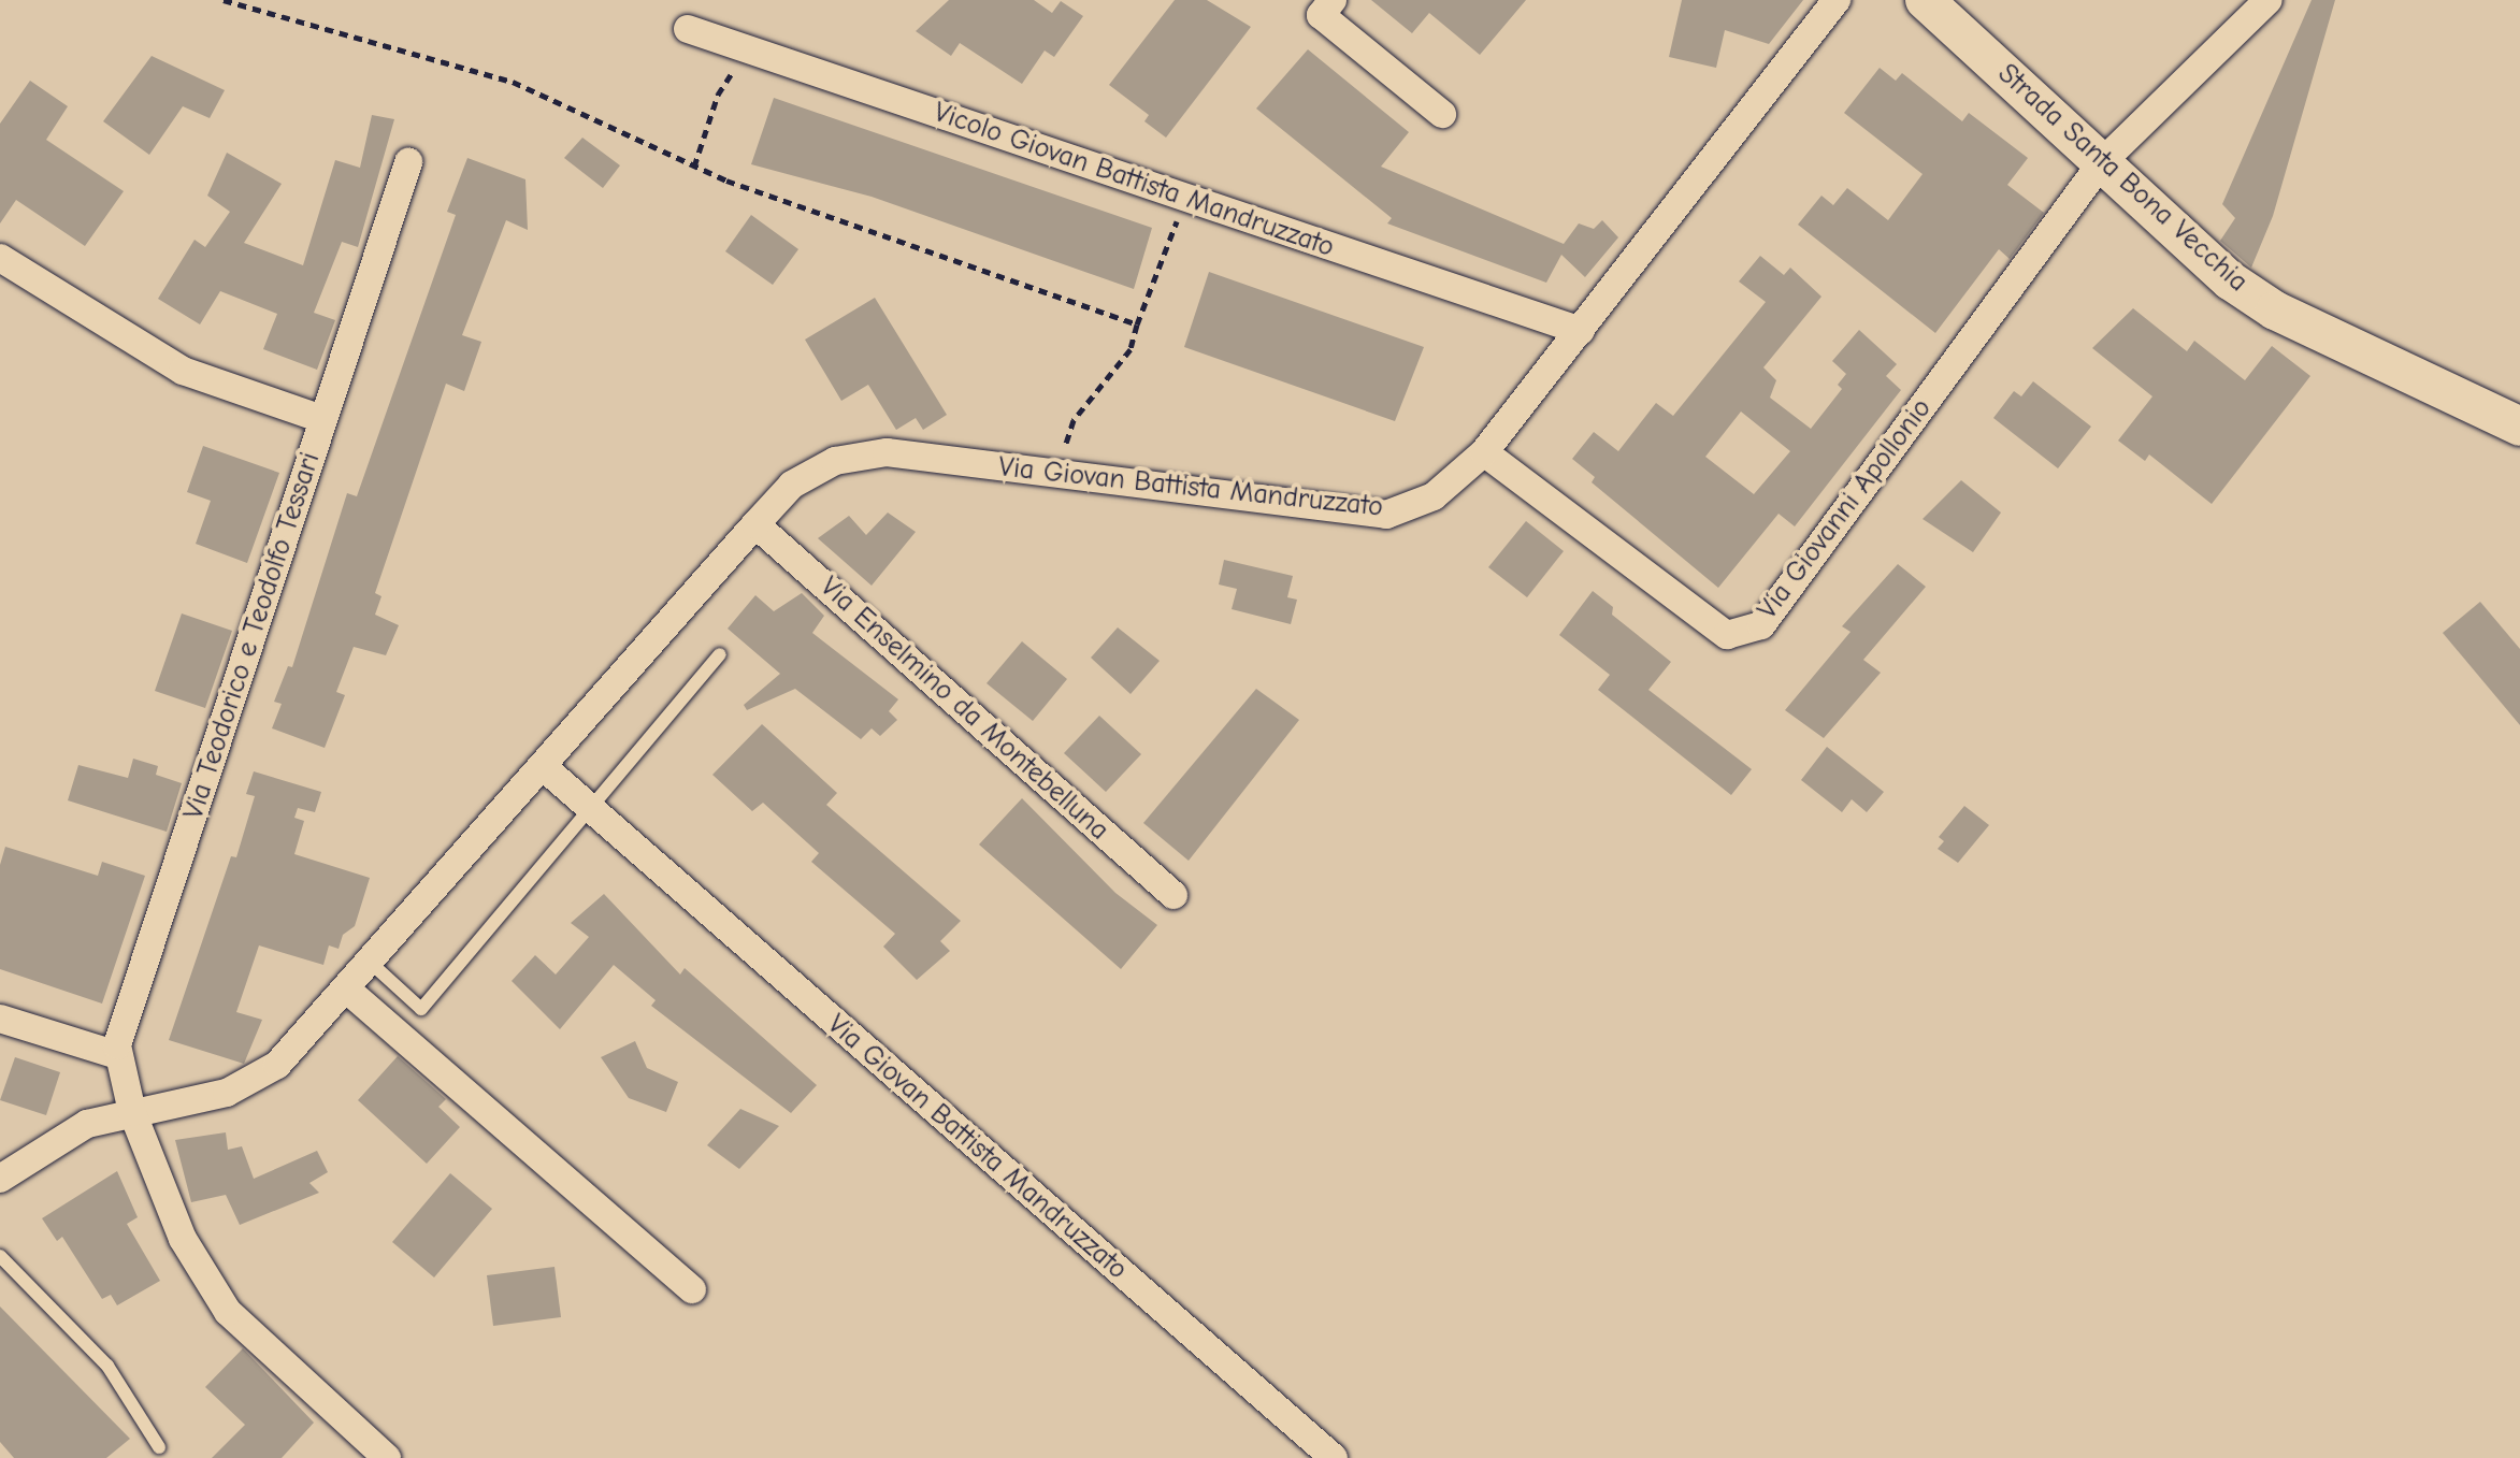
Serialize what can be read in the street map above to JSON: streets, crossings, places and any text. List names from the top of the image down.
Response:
{
  "streets": {
    "street": [
      "Strada Santa Bona Vecchia",
      "Vicolo Giovan Battista Mandruzzato",
      "Via Giovan Battista Mandruzzato",
      "Via Giovanni Apollonio",
      "Via Teodorico e Teodolfo Tessari",
      "Via Enselmino da Montebelluna"
    ]
  },
  "crossings": [
    ["Strada Santa Bona Vecchia", "Via Giovanni Apollonio"],
    ["Vicolo Giovan Battista Mandruzzato", "Via Giovan Battista Mandruzzato"],
    ["Via Giovan Battista Mandruzzato", "Via Giovanni Apollonio"],
    ["Via Giovan Battista Mandruzzato", "Via Enselmino da Montebelluna"]
  ]
}
